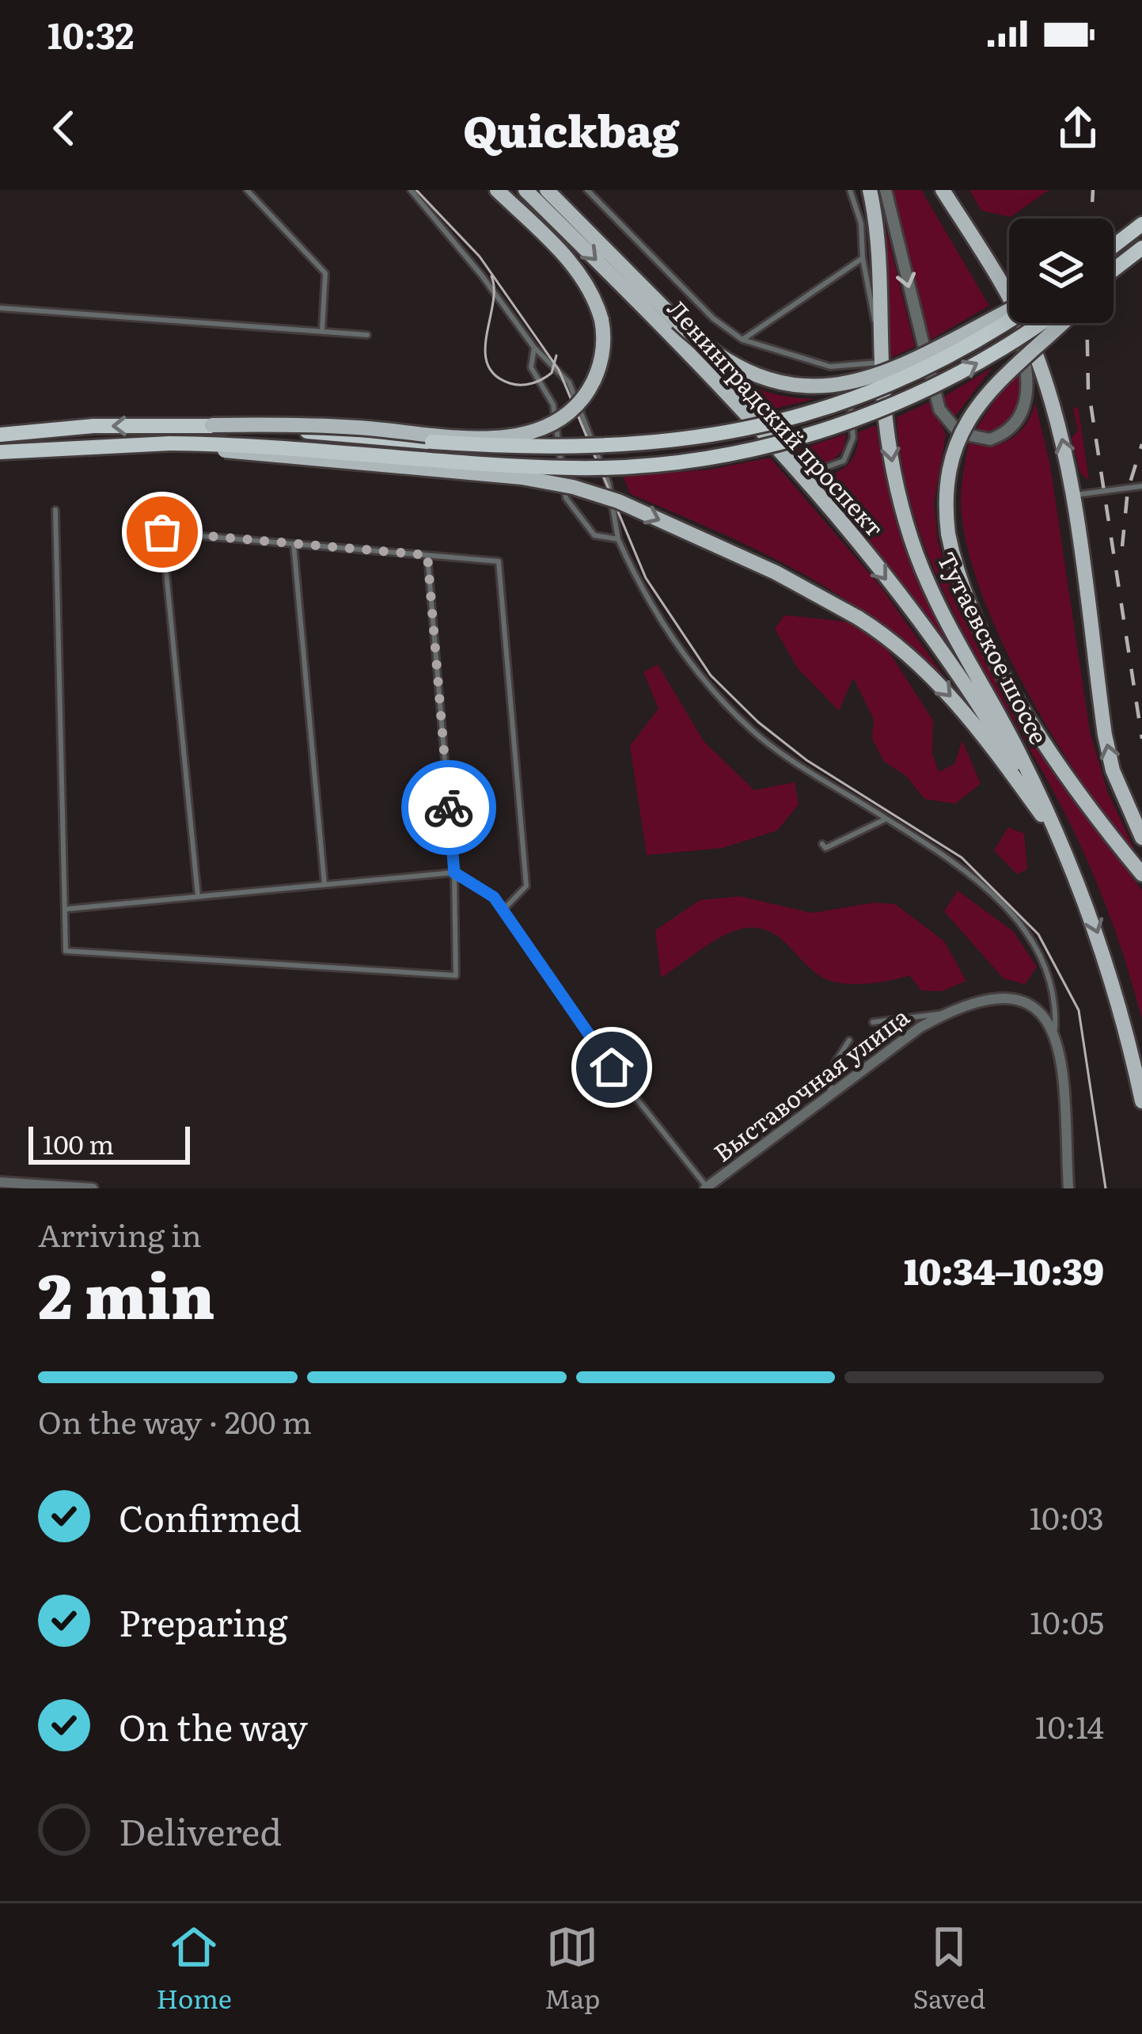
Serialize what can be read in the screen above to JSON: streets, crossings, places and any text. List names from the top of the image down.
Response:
{
  "streets": {
    "main road": ["Ленинградский проспект", "Тутаевское шоссе"],
    "street": ["Выставочная улица"]
  },
  "crossings": [
    ["Ленинградский проспект", "Тутаевское шоссе"]
  ],
  "one_way": ["Ленинградский проспект"],
  "scale_bar": "100 m",
  "page": {
    "status": "10:32",
    "header": "Quickbag",
    "scale": "100 m",
    "heading": ["2 min", "Arriving in", "10:34–10:39"],
    "bar": "On the way · 200 m",
    "list": [
      ["Confirmed", "10:03"],
      ["Preparing", "10:05"],
      ["On the way", "10:14"],
      "Delivered"
    ],
    "tabs": ["Home", "Map", "Saved"]
  }
}
